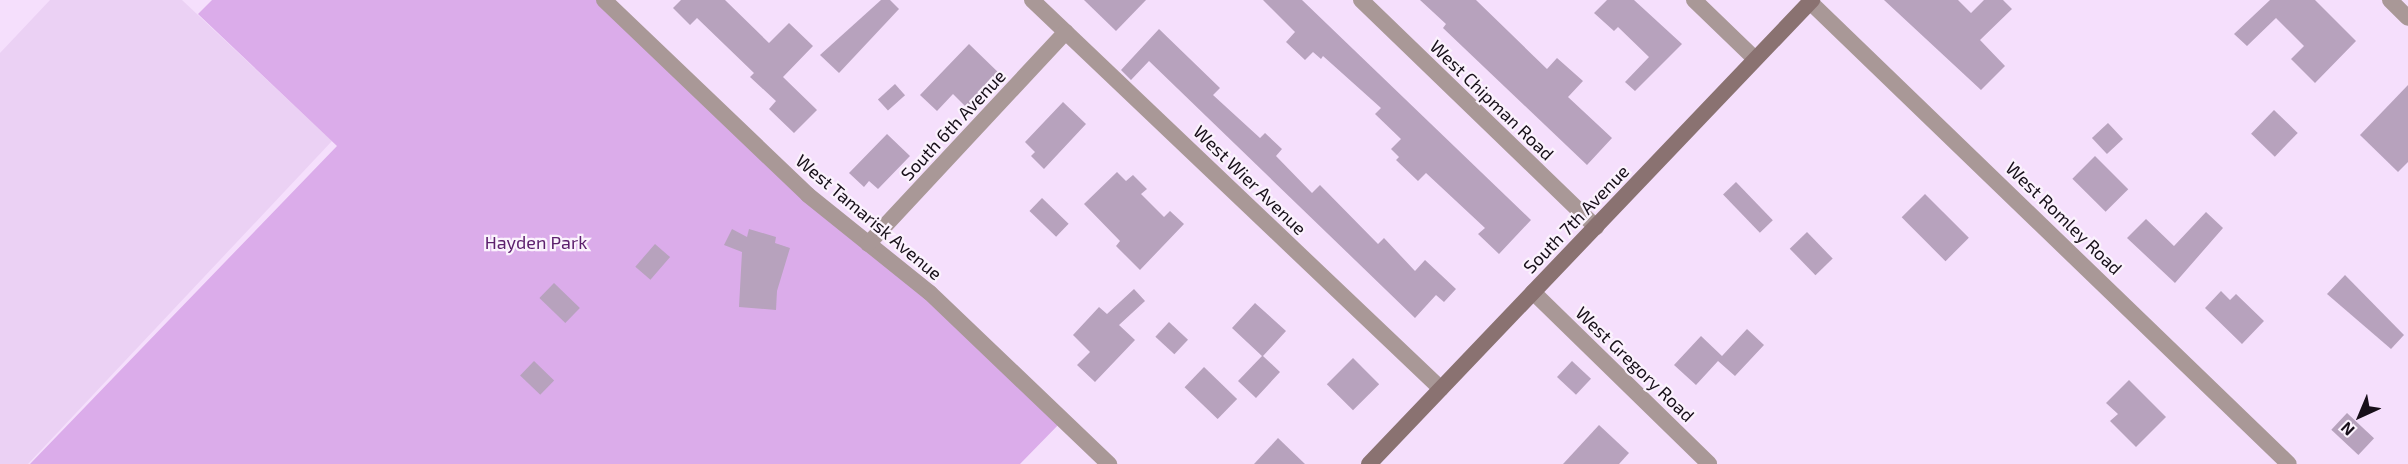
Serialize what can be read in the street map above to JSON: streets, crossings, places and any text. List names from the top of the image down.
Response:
{
  "streets": {
    "main road": ["South 7th Avenue"],
    "street": [
      "West Chipman Road",
      "South 6th Avenue",
      "West Wier Avenue",
      "West Tamarisk Avenue",
      "West Romley Road",
      "West Gregory Road"
    ]
  },
  "crossings": [
    ["West Chipman Road", "South 7th Avenue"],
    ["South 6th Avenue", "West Wier Avenue"],
    ["South 6th Avenue", "West Tamarisk Avenue"],
    ["West Wier Avenue", "South 7th Avenue"],
    ["West Romley Road", "South 7th Avenue"],
    ["South 7th Avenue", "West Gregory Road"]
  ],
  "parks": ["Hayden Park"],
  "north": "bottom left"
}
